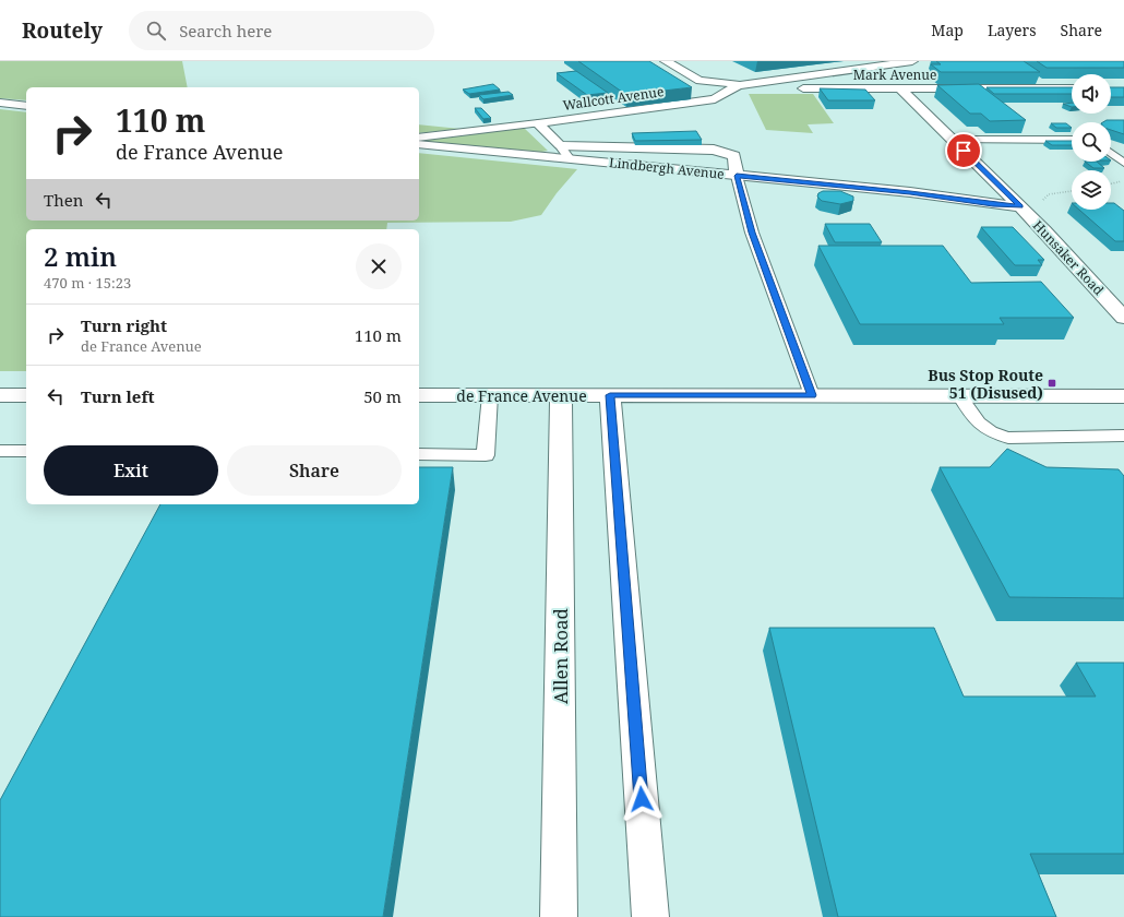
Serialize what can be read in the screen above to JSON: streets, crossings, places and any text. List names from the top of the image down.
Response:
{
  "streets": {
    "street": [
      "Mark Avenue",
      "Wallcott Avenue",
      "Lindbergh Avenue",
      "Hunsaker Road",
      "de France Avenue",
      "Allen Road"
    ]
  },
  "crossings": [
    ["Mark Avenue", "Wallcott Avenue"],
    ["Mark Avenue", "Hunsaker Road"],
    ["Lindbergh Avenue", "Hunsaker Road"],
    ["de France Avenue", "Allen Road"]
  ],
  "places": {
    "transit": ["Bus Stop Route 51 (Disused)"]
  },
  "page": {
    "header": "Routely",
    "search": "Search here",
    "nav": ["Map", "Layers", "Share"],
    "turn": ["110 m", "de France Avenue"],
    "then": "Then",
    "heading": ["2 min", "470 m · 15:23"],
    "list": [
      {
        "name": "Turn right",
        "note": "de France Avenue",
        "value": "110 m"
      },
      {
        "name": "Turn left",
        "value": "50 m"
      }
    ],
    "buttons": ["Exit", "Share"]
  }
}
